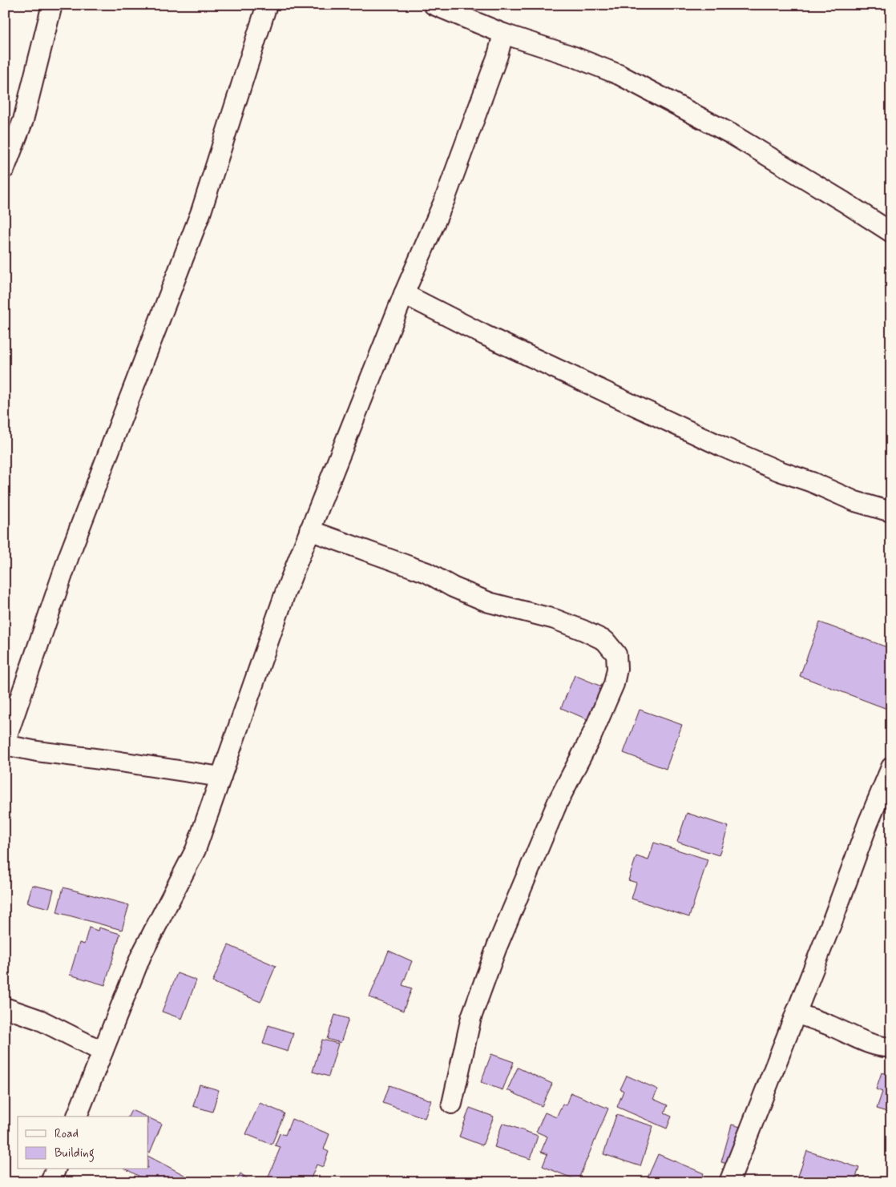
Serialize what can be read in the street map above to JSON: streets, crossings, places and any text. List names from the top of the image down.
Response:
{
  "legend": ["Road", "Building"]
}
